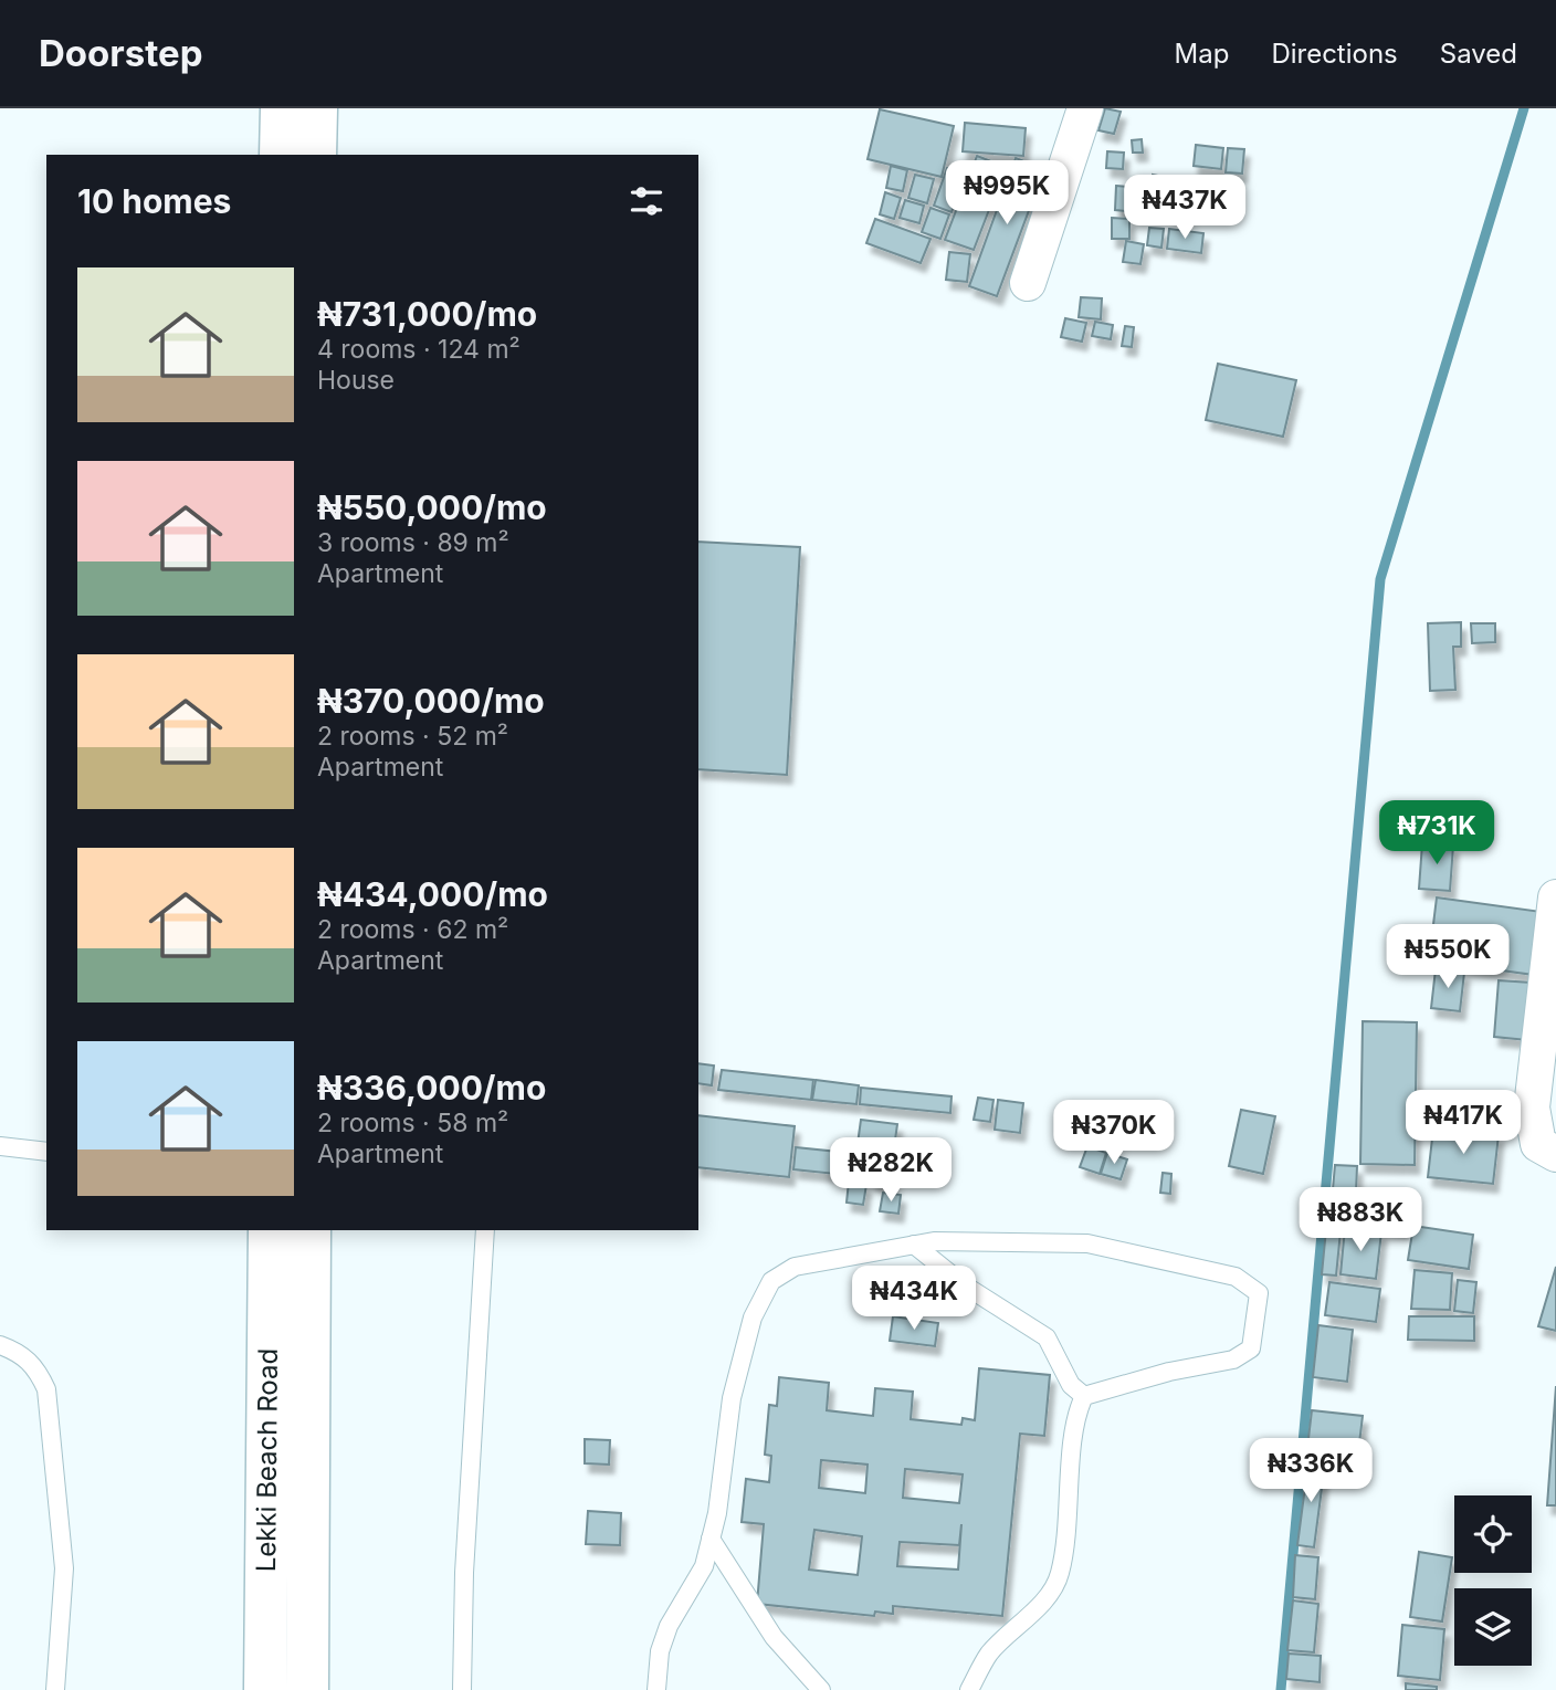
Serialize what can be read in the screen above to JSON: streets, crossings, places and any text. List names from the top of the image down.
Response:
{
  "streets": {
    "main road": ["Lekki Beach Road"]
  },
  "page": {
    "header": "Doorstep",
    "nav": ["Map", "Directions", "Saved"],
    "heading": "10 homes",
    "price": [
      "₦995K",
      "₦437K",
      "₦731K",
      "₦550K",
      "₦417K",
      "₦370K",
      "₦282K",
      "₦883K",
      "₦434K",
      "₦336K"
    ],
    "list": [
      {
        "name": "₦731,000/mo",
        "note": "4 rooms · 124 m² · House"
      },
      {
        "name": "₦550,000/mo",
        "note": "3 rooms · 89 m² · Apartment"
      },
      {
        "name": "₦370,000/mo",
        "note": "2 rooms · 52 m² · Apartment"
      },
      {
        "name": "₦434,000/mo",
        "note": "2 rooms · 62 m² · Apartment"
      },
      {
        "name": "₦336,000/mo",
        "note": "2 rooms · 58 m² · Apartment"
      }
    ]
  }
}
